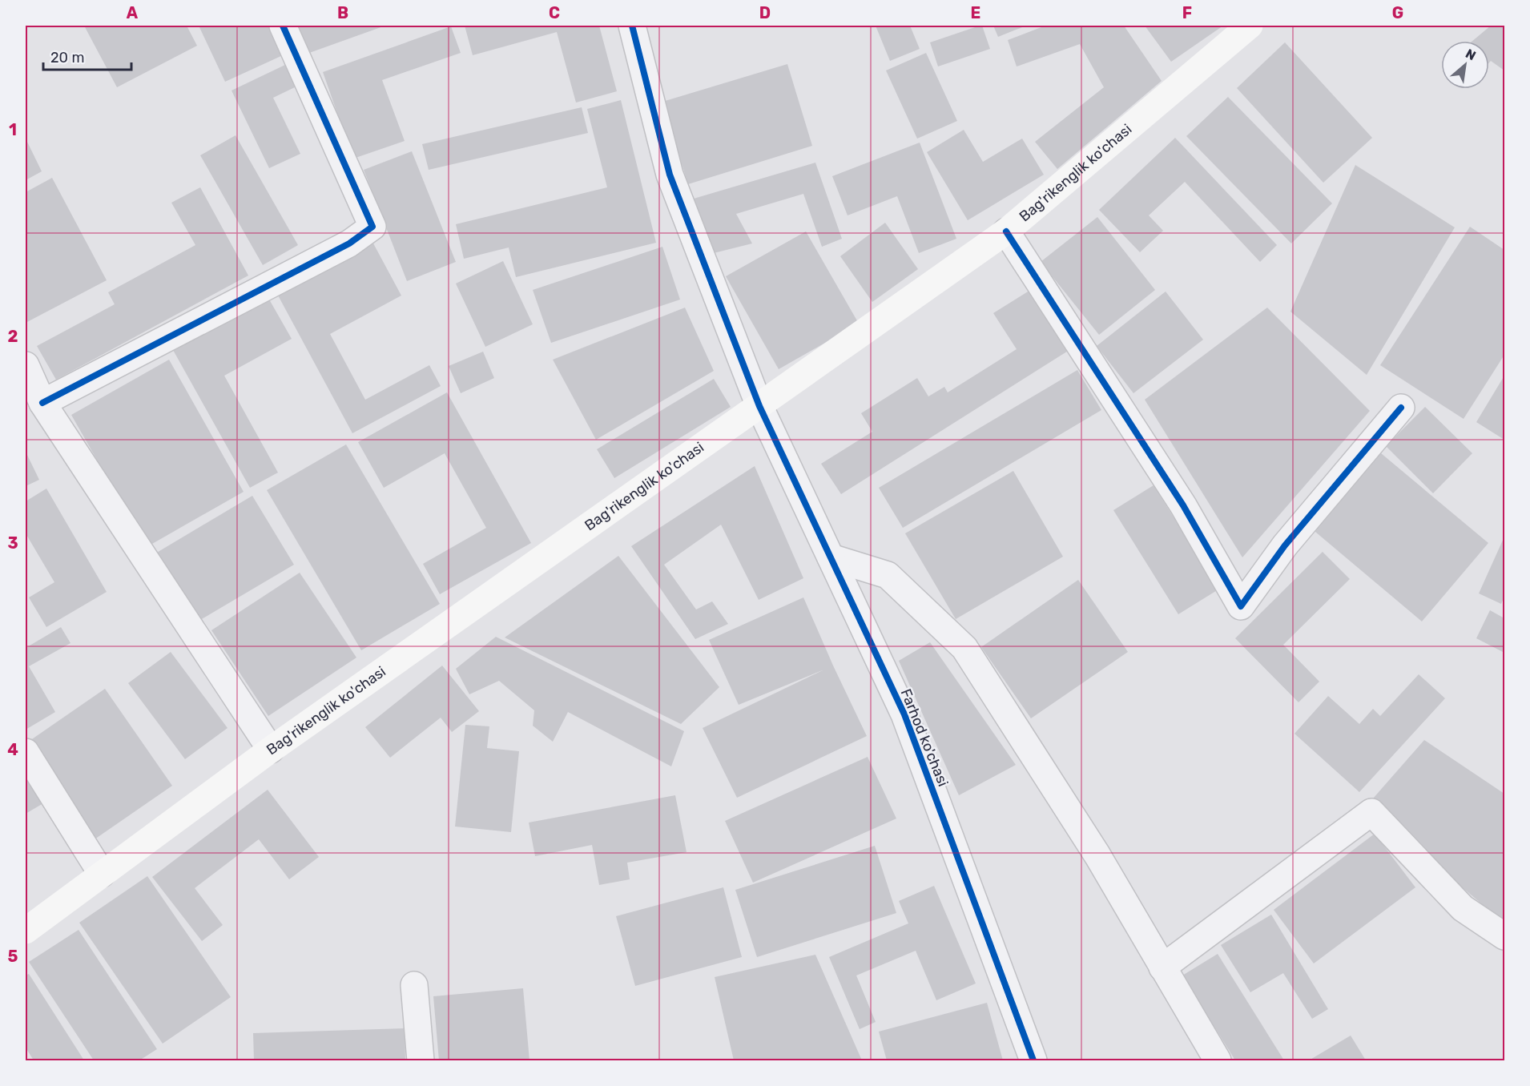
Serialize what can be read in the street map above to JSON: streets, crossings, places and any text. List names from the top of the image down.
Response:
{
  "streets": {
    "main road": ["Bag'rikenglik ko'chasi"],
    "street": ["Farhod ko'chasi"]
  },
  "crossings": [
    ["Bag'rikenglik ko'chasi", "Farhod ko'chasi"]
  ],
  "scale_bar": "20 m",
  "north": "top right",
  "grid": {
    "columns": [
      "A",
      "B",
      "C",
      "D",
      "E",
      "F",
      "G"
    ],
    "rows": [
      "1",
      "2",
      "3",
      "4",
      "5"
    ]
  }
}
